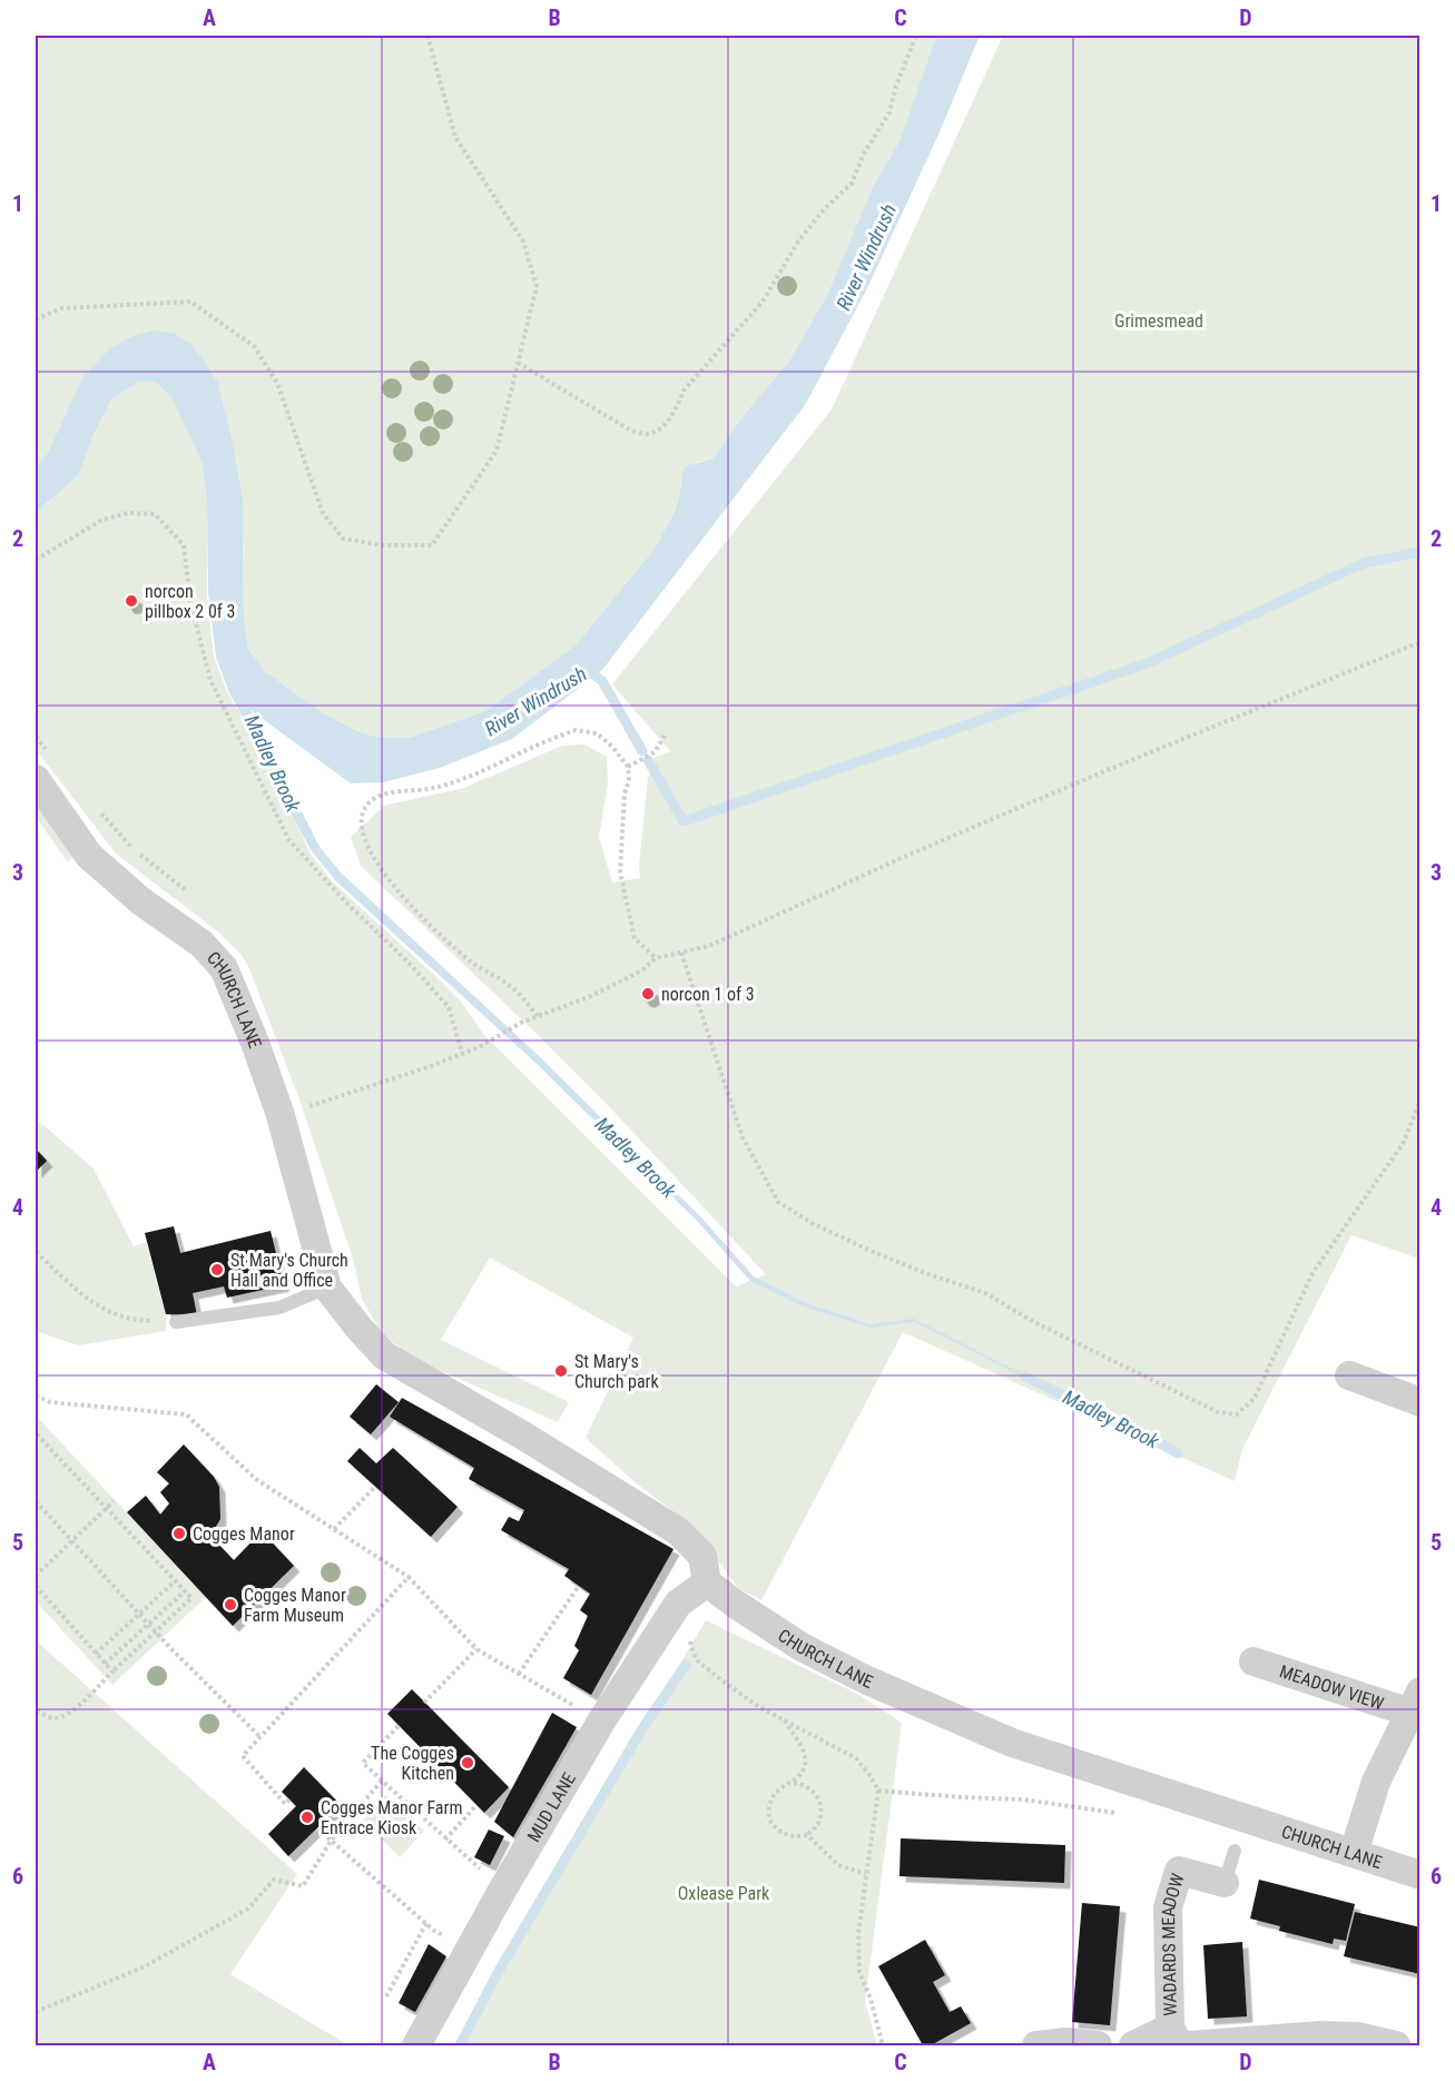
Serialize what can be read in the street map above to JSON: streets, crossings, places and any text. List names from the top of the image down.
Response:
{
  "streets": {
    "street": [
      "CHURCH LANE",
      "MEADOW VIEW",
      "MUD LANE",
      "WADARDS MEADOW"
    ]
  },
  "crossings": [
    ["CHURCH LANE", "MEADOW VIEW"],
    ["CHURCH LANE", "MUD LANE"]
  ],
  "water": ["River Windrush", "Madley Brook"],
  "parks": ["Grimesmead", "Oxlease Park"],
  "places": [
    "norcon pillbox 2 0f 3",
    "norcon 1 of 3",
    "St Mary's Church Hall and Office",
    "St Mary's Church park",
    "Cogges Manor",
    "Cogges Manor Farm Museum",
    "The Cogges Kitchen",
    "Cogges Manor Farm Entrace Kiosk"
  ],
  "grid": {
    "columns": [
      "A",
      "B",
      "C",
      "D"
    ],
    "rows": [
      "1",
      "2",
      "3",
      "4",
      "5",
      "6"
    ]
  }
}
